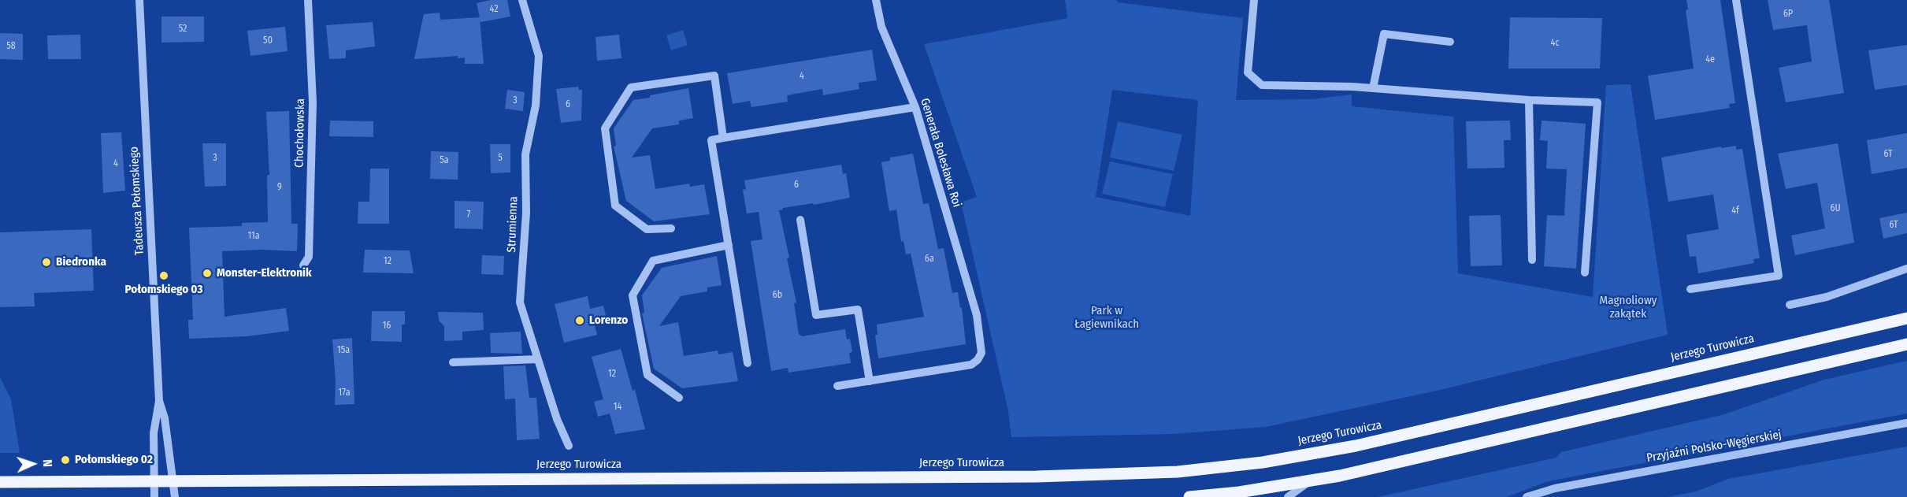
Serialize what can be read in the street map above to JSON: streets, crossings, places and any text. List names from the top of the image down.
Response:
{
  "streets": {
    "main road": ["Jerzego Turowicza"],
    "street": [
      "Chochołowska",
      "Generała Bolesława Roi",
      "Tadeusza Połomskiego",
      "Strumienna",
      "Przyjaźni Polsko-Węgierskiej"
    ]
  },
  "crossings": [
    ["Tadeusza Połomskiego", "Jerzego Turowicza"]
  ],
  "parks": ["Magnoliowy zakątek", "Park w Łagiewnikach"],
  "places": [
    "Biedronka",
    "Monster-Elektronik",
    "Połomskiego 03",
    "Lorenzo",
    "Połomskiego 02"
  ],
  "house_numbers": [
    "42",
    "6P",
    "52",
    "50",
    "4c",
    "58",
    "4e",
    "4",
    "3",
    "6",
    "6T",
    "3",
    "5",
    "5a",
    "4",
    "6",
    "9",
    "6U",
    "4f",
    "7",
    "6T",
    "11a",
    "6a",
    "12",
    "6b",
    "16",
    "15a",
    "12",
    "17a",
    "14"
  ],
  "north": "right"
}
